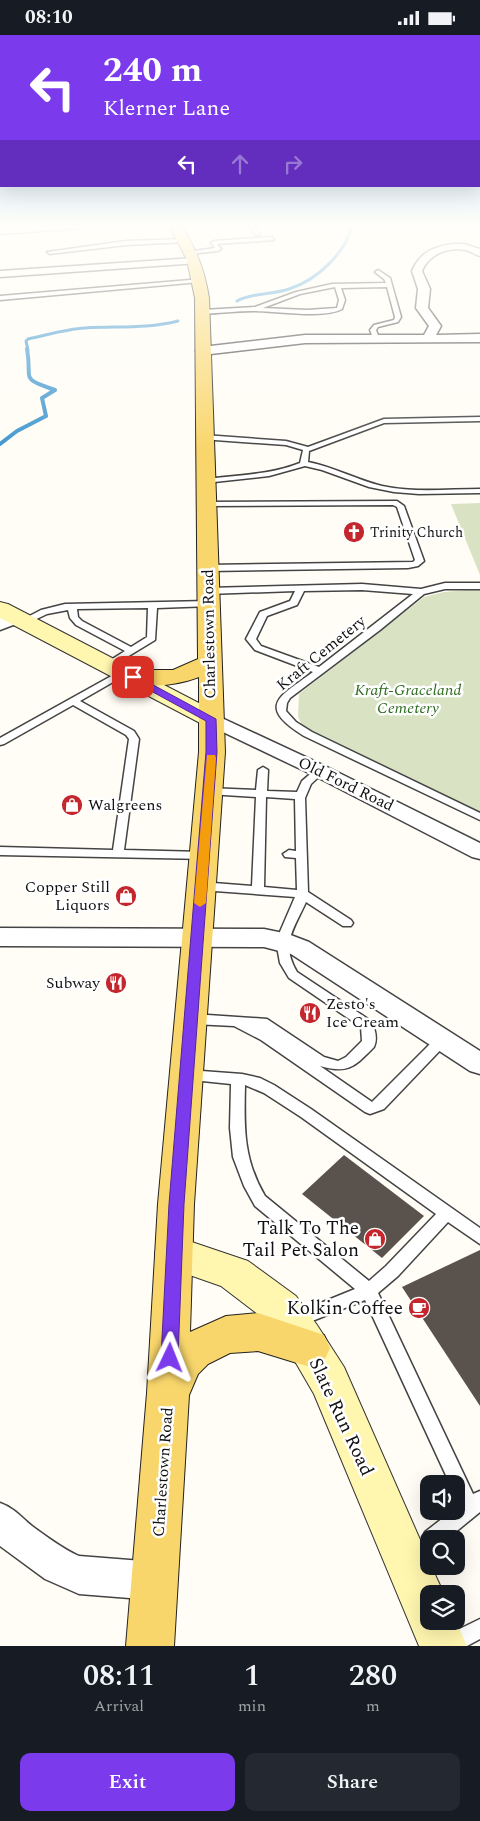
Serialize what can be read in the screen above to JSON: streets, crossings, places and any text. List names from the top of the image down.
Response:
{
  "streets": {
    "main road": ["Charlestown Road"],
    "street": ["Old Ford Road", "Slate Run Road"],
    "lane": ["Kraft Cemetery"]
  },
  "crossings": [
    ["Charlestown Road", "Old Ford Road"],
    ["Charlestown Road", "Slate Run Road"]
  ],
  "parks": ["Kraft-Graceland Cemetery"],
  "places": {
    "church": ["Trinity Church"],
    "shop": ["Walgreens", "Copper Still Liquors", "Talk To The Tail Pet Salon"],
    "restaurant": ["Subway", "Zesto's Ice Cream"],
    "cafe": ["Kolkin Coffee"]
  },
  "page": {
    "status": "08:10",
    "turn": ["240 m", "Klerner Lane"],
    "eta": [
      "08:11",
      "Arrival",
      "1",
      "min",
      "280",
      "m"
    ],
    "buttons": ["Exit", "Share"]
  }
}
